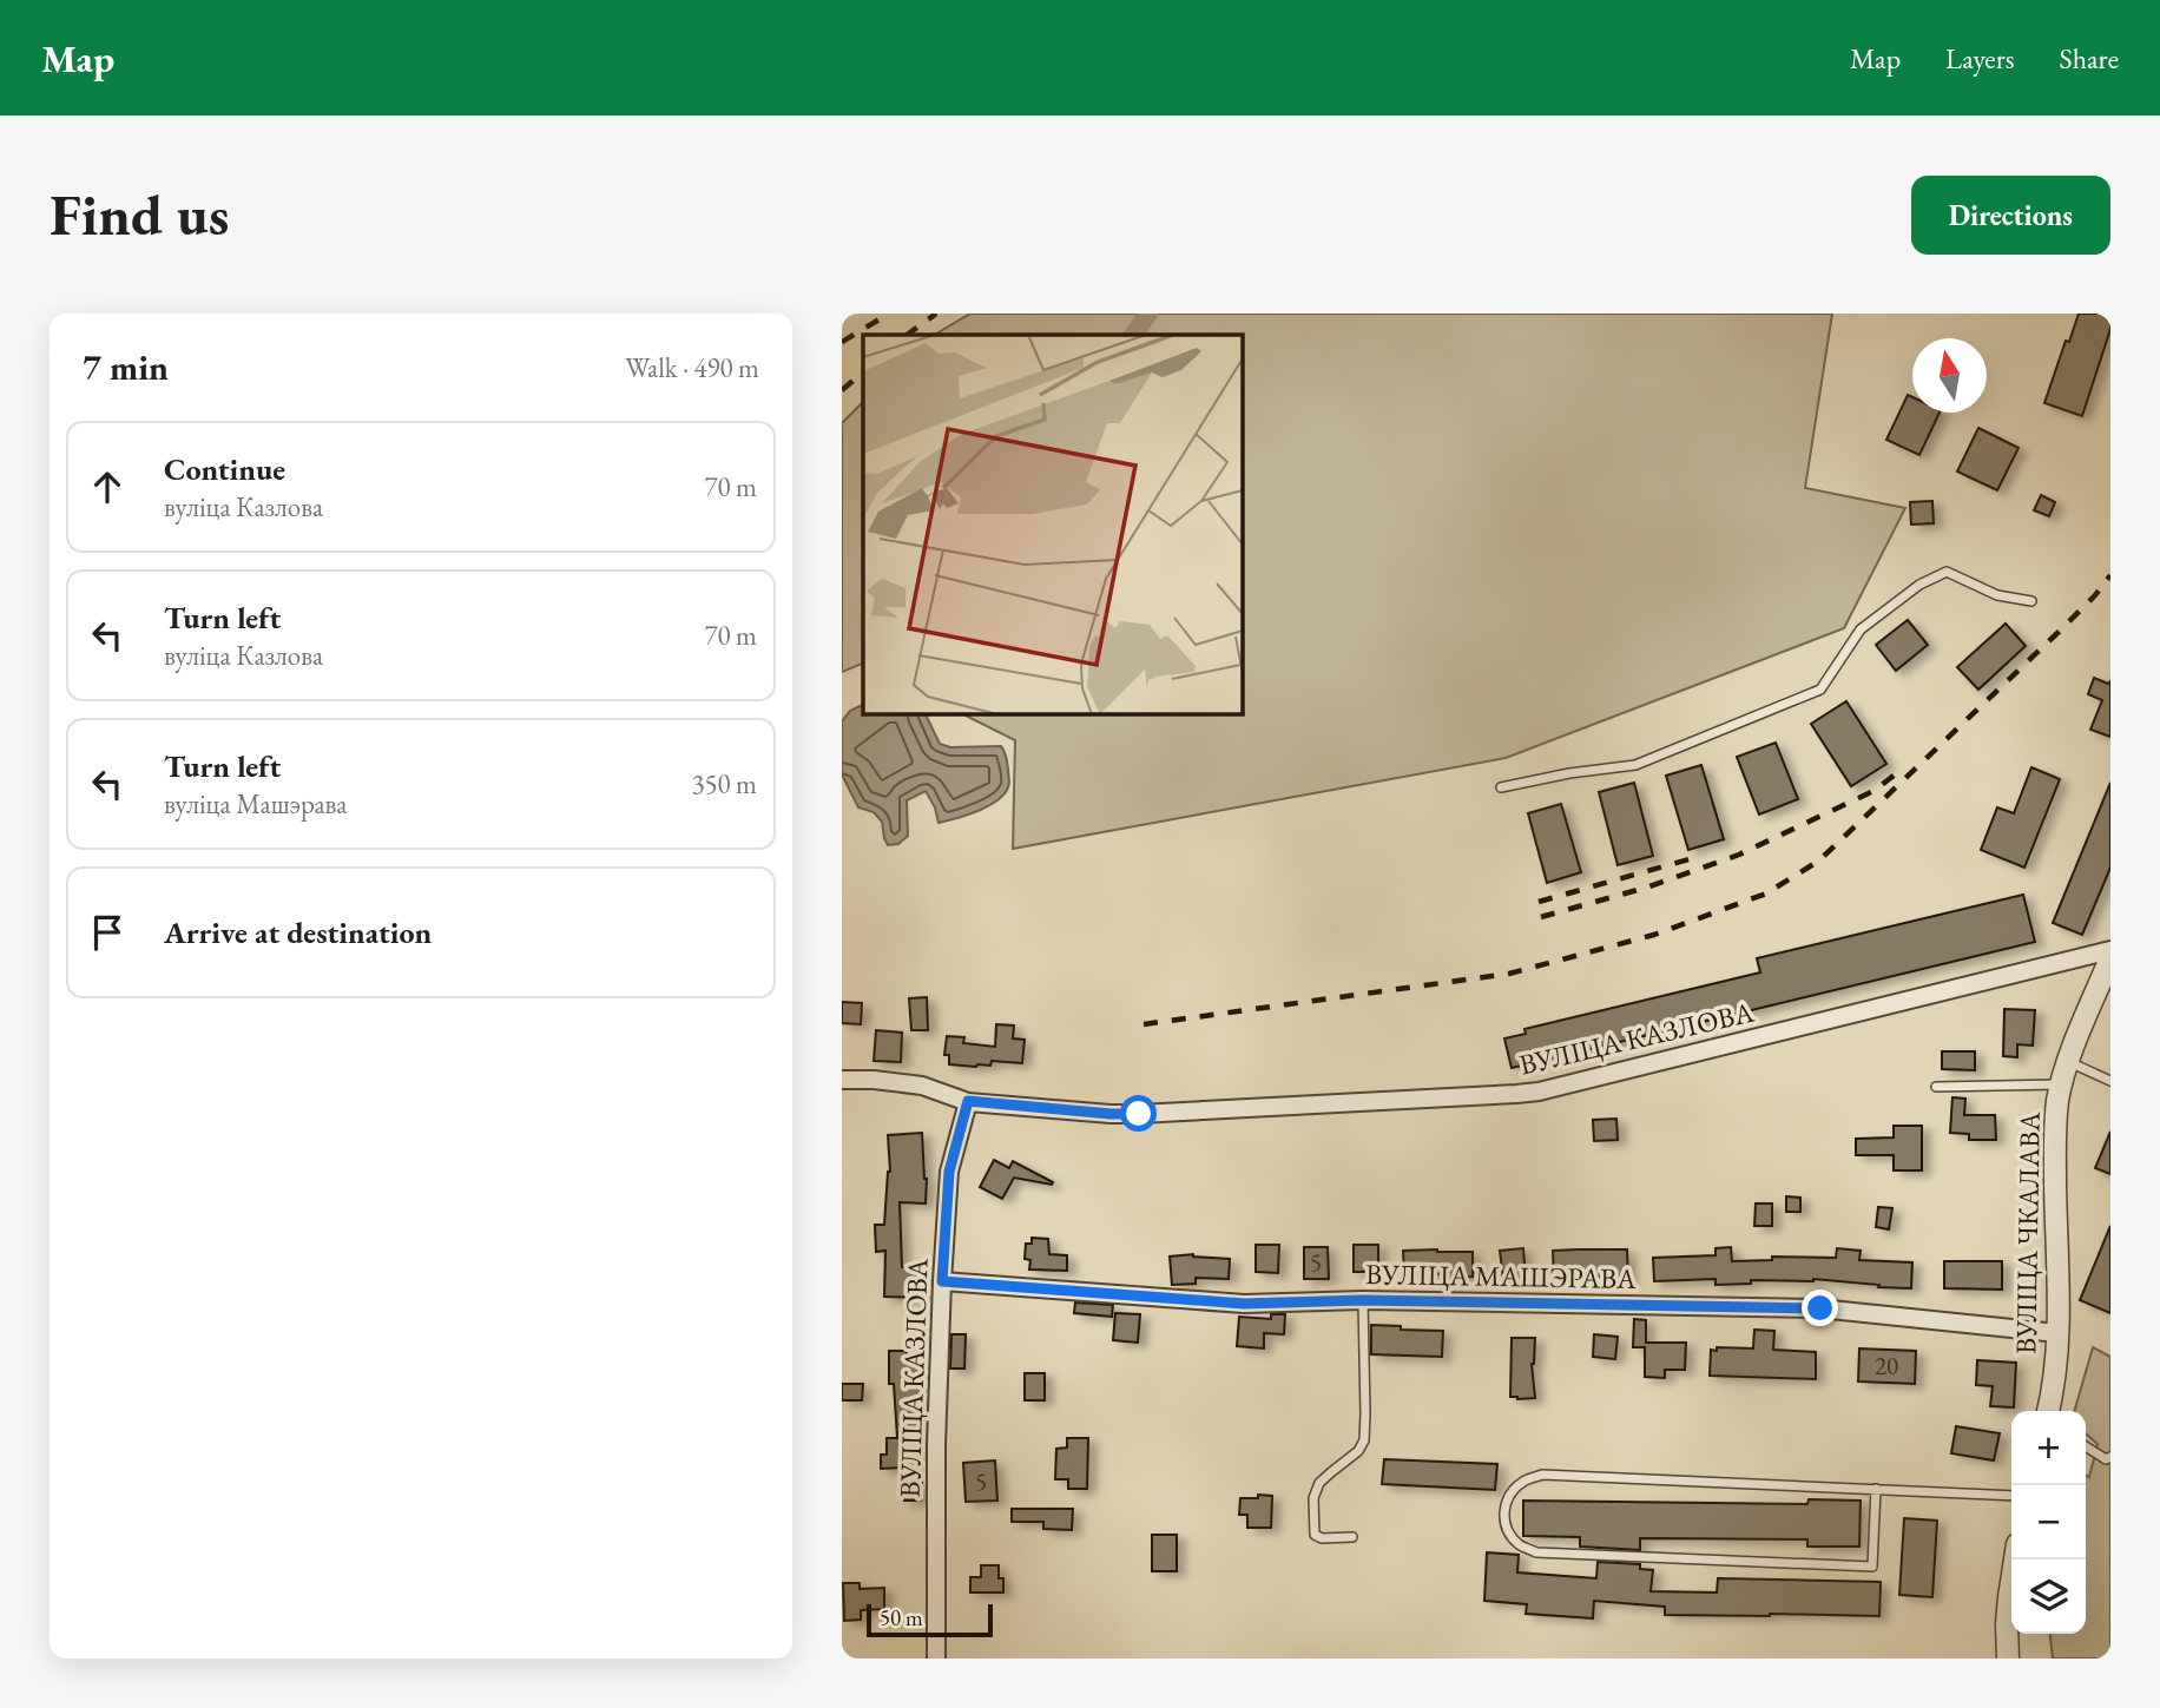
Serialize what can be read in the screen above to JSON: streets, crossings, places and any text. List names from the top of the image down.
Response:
{
  "streets": {
    "street": ["ВУЛІЦА КАЗЛОВА", "ВУЛІЦА ЧКАЛАВА", "ВУЛІЦА МАШЭРАВА"]
  },
  "crossings": [
    ["ВУЛІЦА КАЗЛОВА", "ВУЛІЦА МАШЭРАВА"],
    ["ВУЛІЦА ЧКАЛАВА", "ВУЛІЦА МАШЭРАВА"]
  ],
  "house_numbers": ["5", "20", "5"],
  "scale_bar": "50 m",
  "north": "top",
  "page": {
    "header": "Map",
    "nav": ["Map", "Layers", "Share"],
    "buttons": "Directions",
    "title": "Find us",
    "heading": ["7 min", "Walk · 490 m"],
    "list": [
      ["Continue", "вуліца Казлова", "70 m"],
      ["Turn left", "вуліца Казлова", "70 m"],
      ["Turn left", "вуліца Машэрава", "350 m"],
      "Arrive at destination"
    ],
    "map_buttons": ["+", "−"],
    "scale": "50 m"
  }
}
